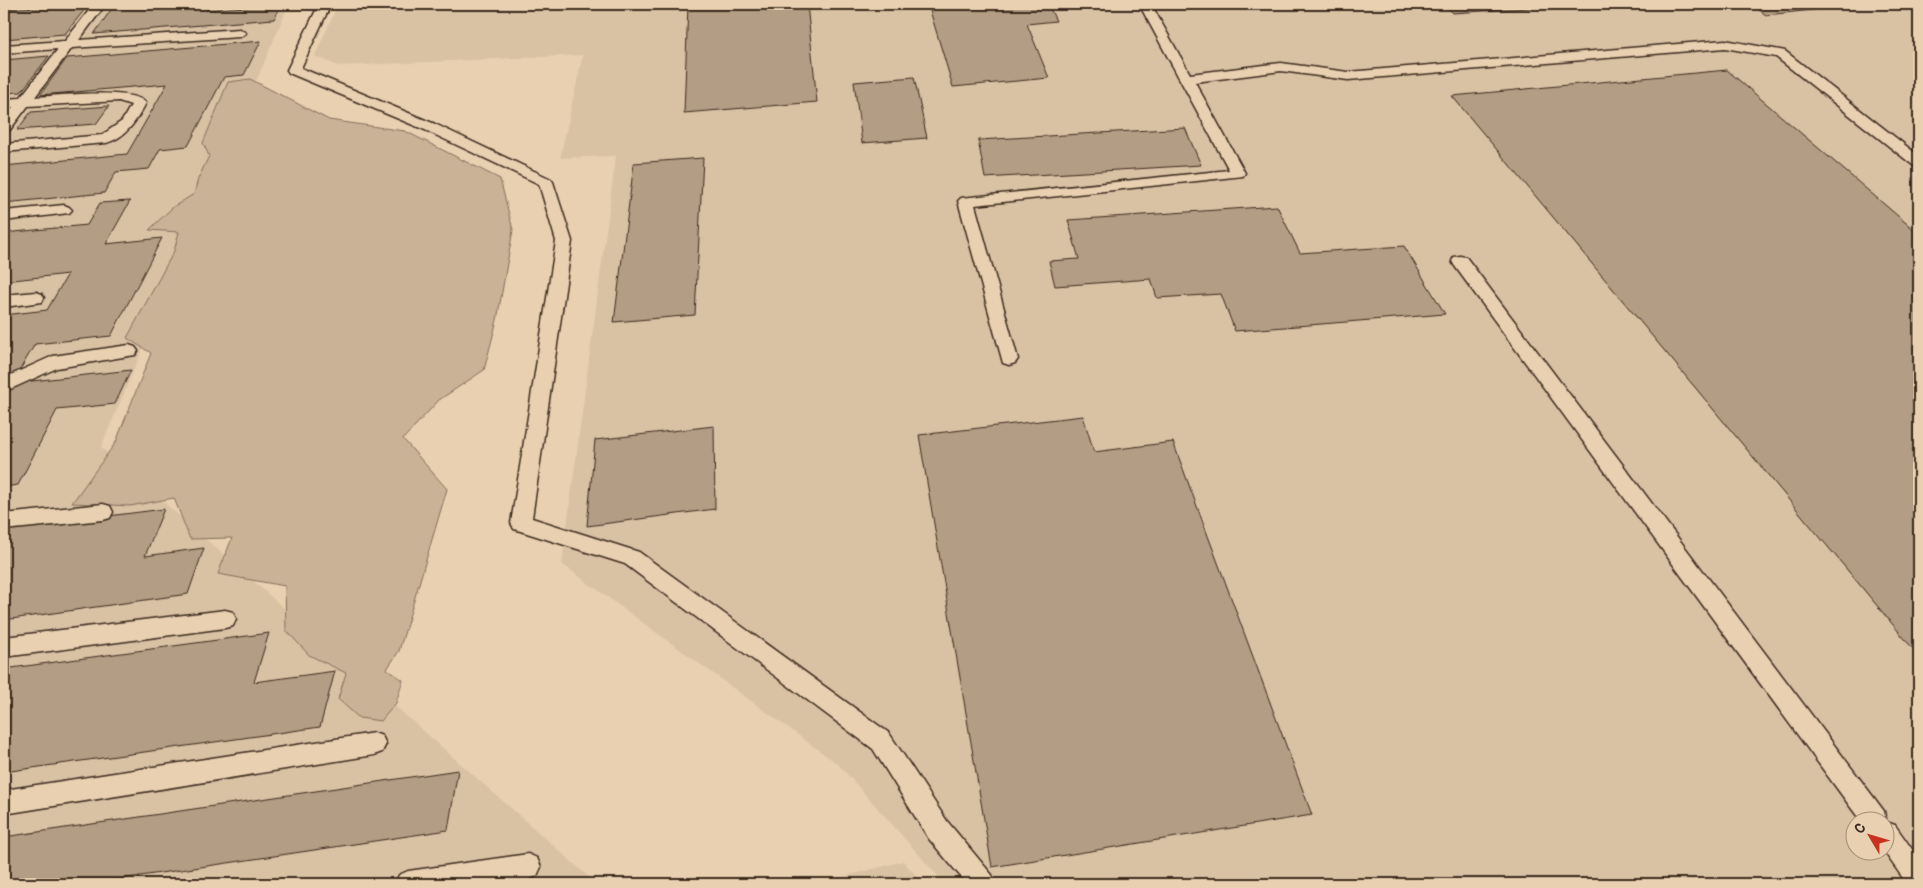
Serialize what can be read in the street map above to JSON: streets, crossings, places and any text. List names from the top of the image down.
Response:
{
  "north": "top left"
}
